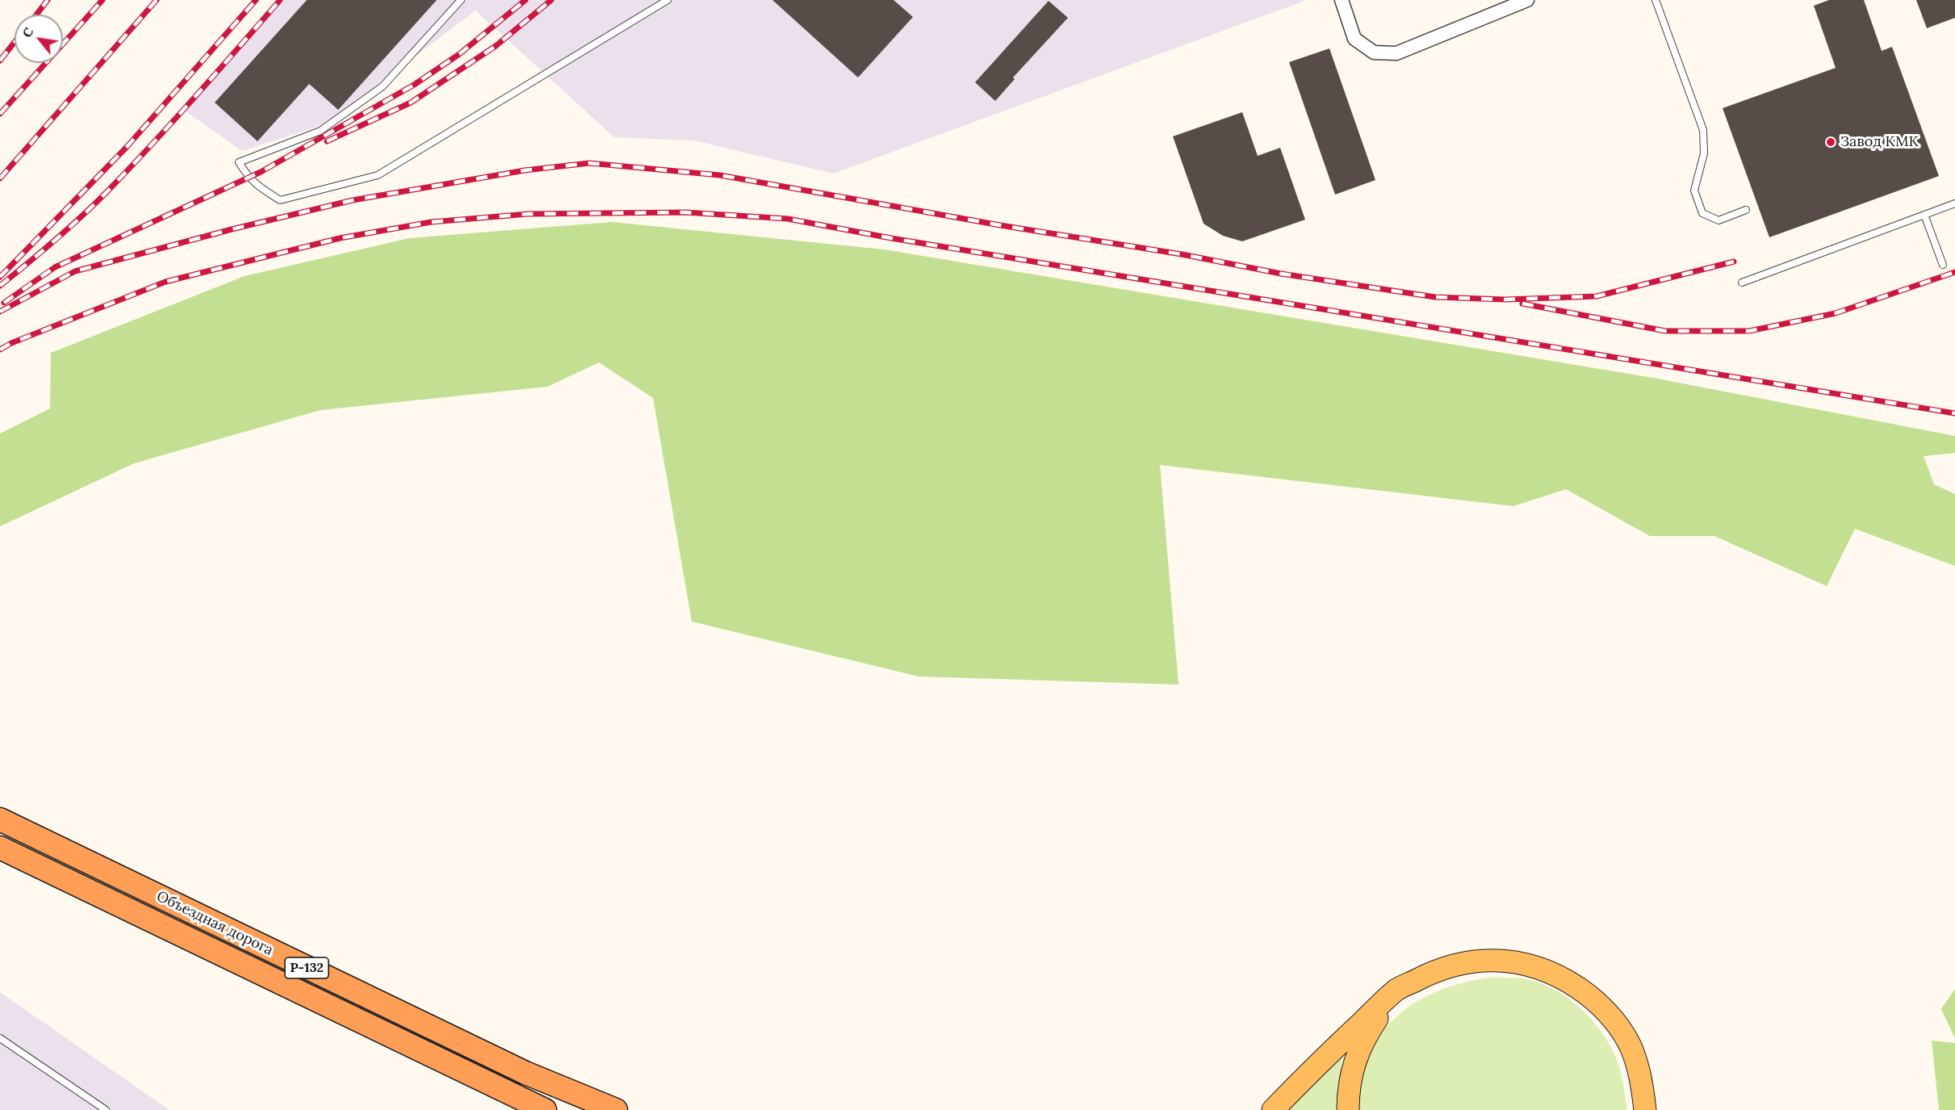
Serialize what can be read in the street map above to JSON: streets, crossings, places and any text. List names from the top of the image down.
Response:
{
  "streets": {
    "highway": ["Объездная дорога", "Р-132"]
  },
  "places": ["Завод КМК"],
  "north": "top left"
}
